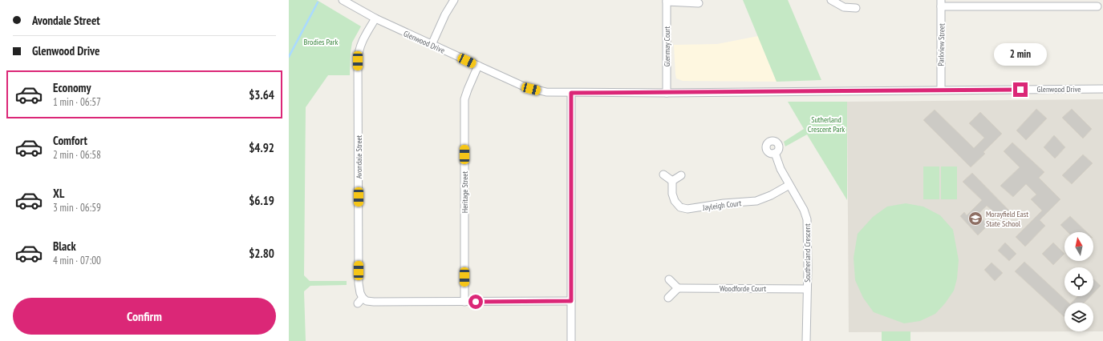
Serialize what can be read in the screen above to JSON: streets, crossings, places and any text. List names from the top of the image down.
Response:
{
  "streets": {
    "street": [
      "Glenwood Drive",
      "Parkview Street",
      "Glenmay Court",
      "Avondale Street",
      "Heritage Street",
      "Jayleigh Court",
      "Southerland Crescent",
      "Woodforde Court"
    ]
  },
  "crossings": [
    ["Glenwood Drive", "Parkview Street"],
    ["Glenwood Drive", "Glenmay Court"],
    ["Glenwood Drive", "Avondale Street"],
    ["Glenwood Drive", "Heritage Street"],
    ["Avondale Street", "Heritage Street"],
    ["Jayleigh Court", "Southerland Crescent"],
    ["Southerland Crescent", "Woodforde Court"]
  ],
  "parks": ["Brodies Park", "Sutherland Crescent Park"],
  "places": {
    "school or university": ["Morayfield East State School"]
  },
  "north": "top",
  "page": {
    "banner": ["Avondale Street", "Glenwood Drive"],
    "bubble": "2 min",
    "list": [
      {
        "name": "Economy",
        "note": "1 min · 06:57",
        "value": "$3.64"
      },
      {
        "name": "Comfort",
        "note": "2 min · 06:58",
        "value": "$4.92"
      },
      {
        "name": "XL",
        "note": "3 min · 06:59",
        "value": "$6.19"
      },
      {
        "name": "Black",
        "note": "4 min · 07:00",
        "value": "$2.80"
      }
    ],
    "buttons": "Confirm"
  }
}
